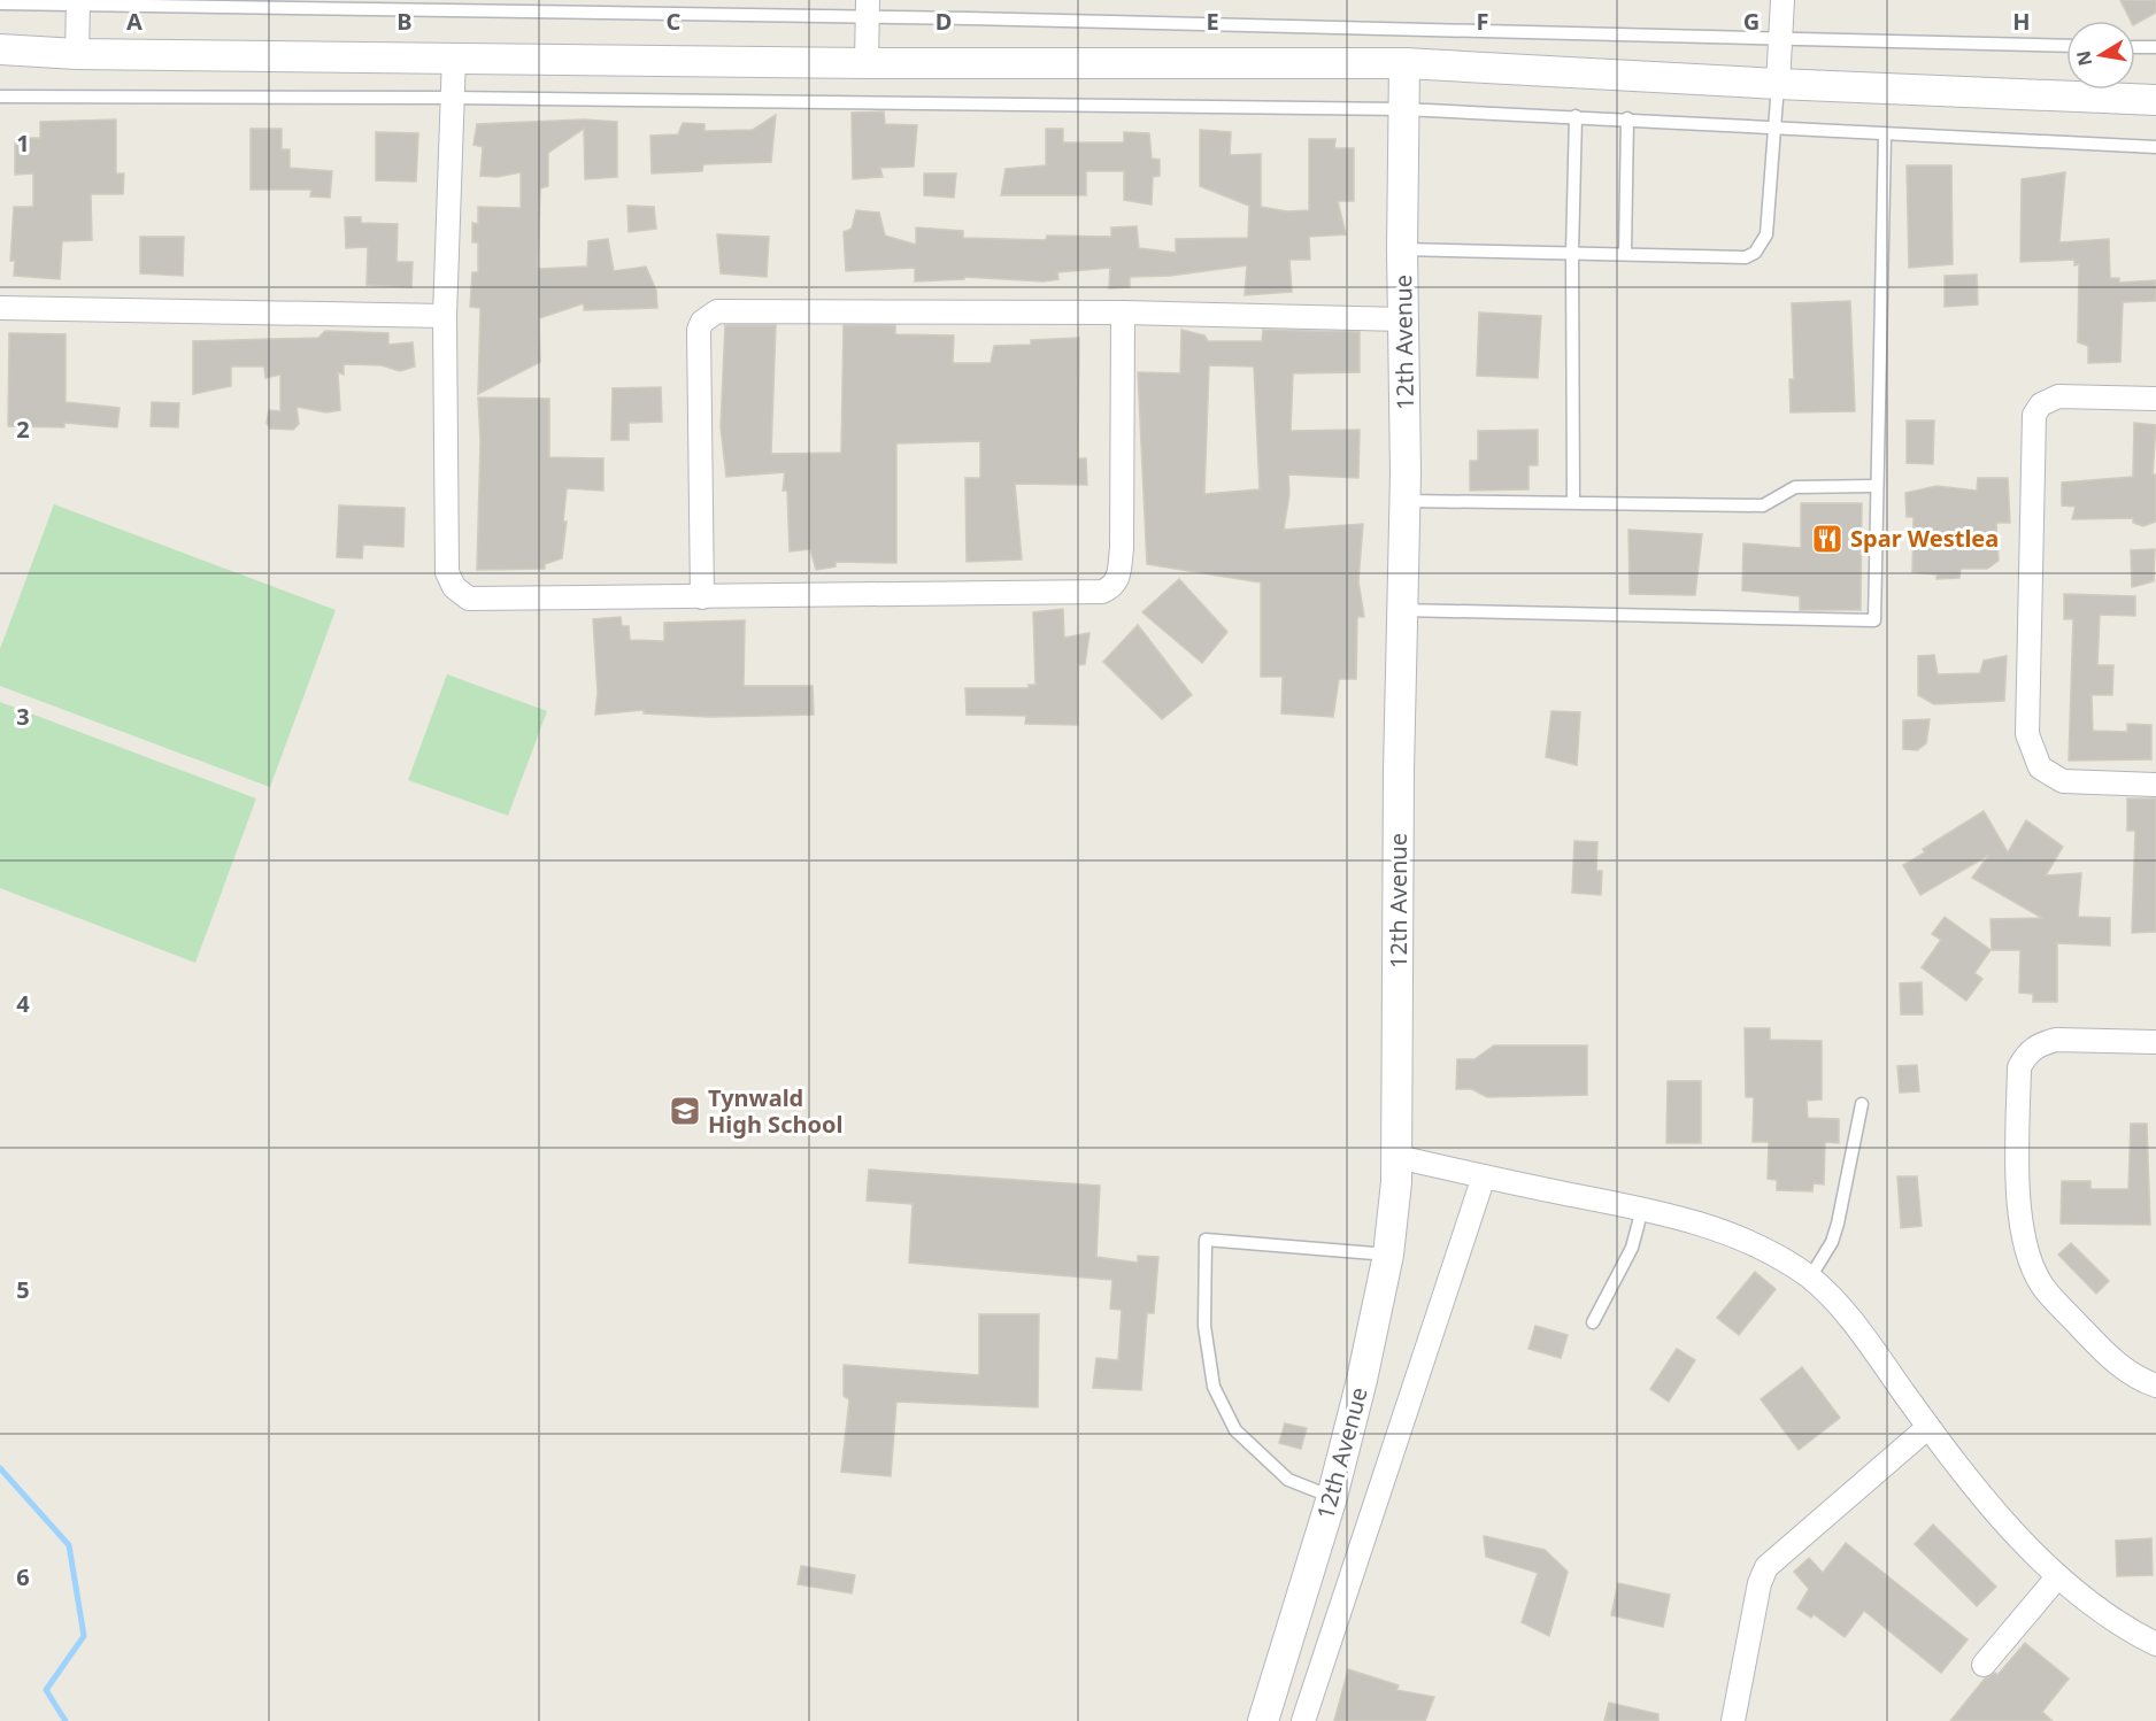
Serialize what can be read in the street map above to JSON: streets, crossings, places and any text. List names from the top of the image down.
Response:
{
  "streets": {
    "street": ["12th Avenue"]
  },
  "places": {
    "restaurant": ["Spar Westlea"],
    "school or university": ["Tynwald High School"]
  },
  "north": "left",
  "grid": {
    "columns": [
      "A",
      "B",
      "C",
      "D",
      "E",
      "F",
      "G",
      "H"
    ],
    "rows": [
      "1",
      "2",
      "3",
      "4",
      "5",
      "6"
    ]
  }
}
